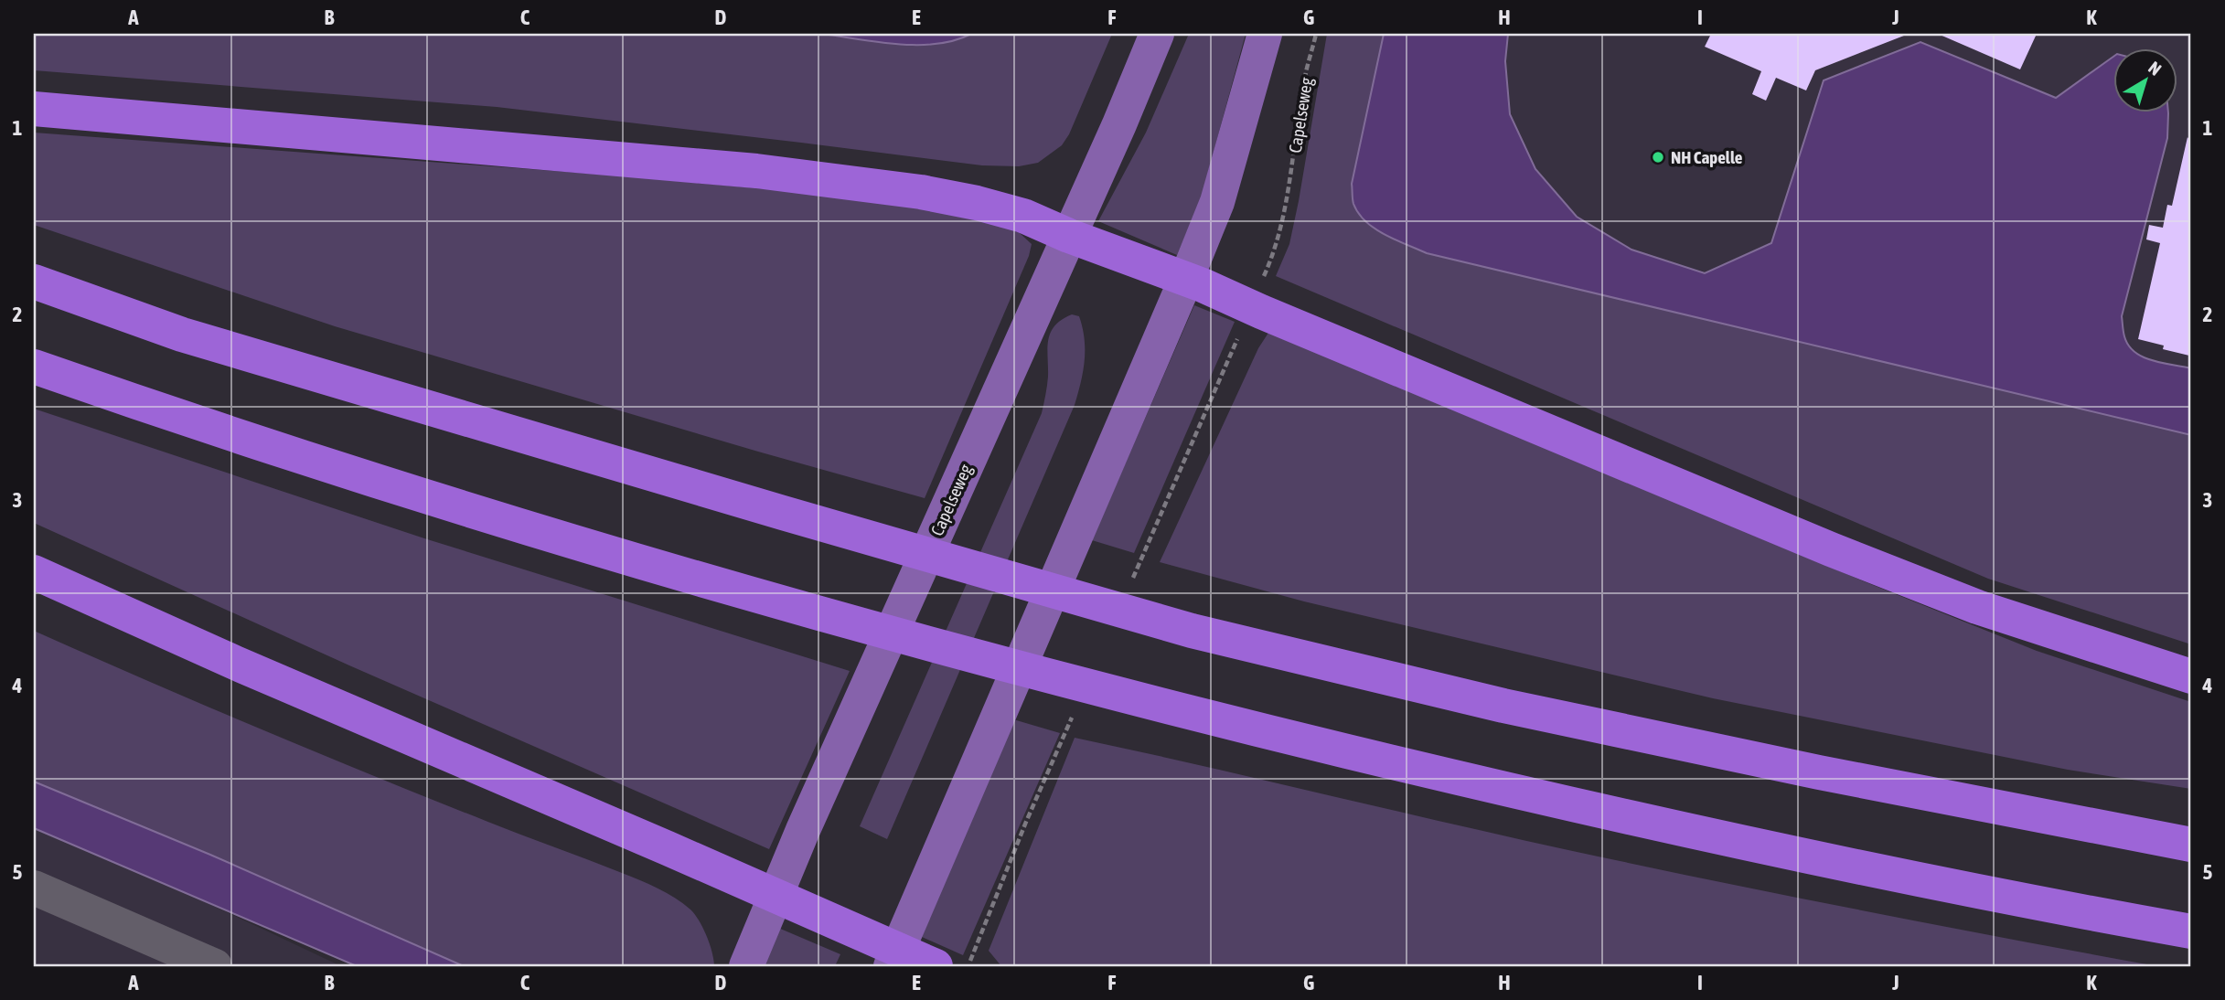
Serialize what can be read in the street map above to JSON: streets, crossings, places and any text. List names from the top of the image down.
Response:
{
  "streets": {
    "main road": ["Capelseweg"]
  },
  "places": ["NH Capelle"],
  "north": "top right",
  "grid": {
    "columns": [
      "A",
      "B",
      "C",
      "D",
      "E",
      "F",
      "G",
      "H",
      "I",
      "J",
      "K"
    ],
    "rows": [
      "1",
      "2",
      "3",
      "4",
      "5"
    ]
  }
}
